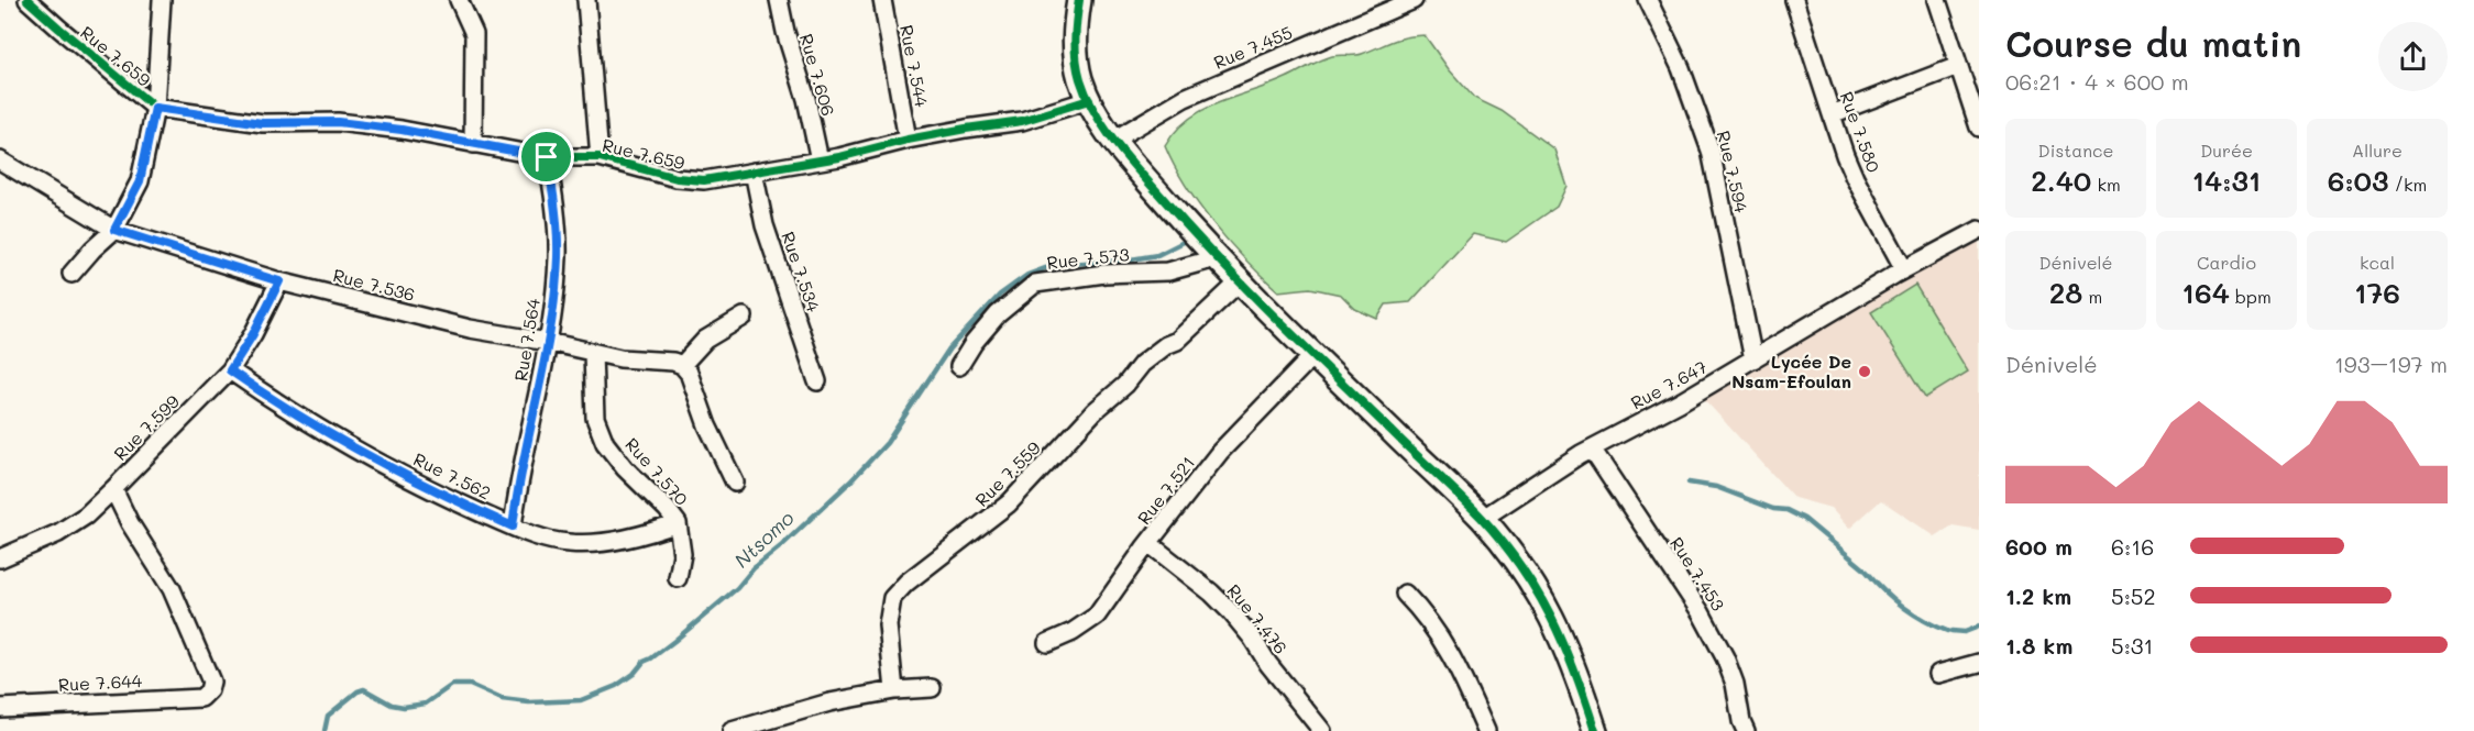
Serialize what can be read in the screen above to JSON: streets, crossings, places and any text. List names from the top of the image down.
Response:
{
  "streets": {
    "street": [
      "Rue 7.455",
      "Rue 7.659",
      "Rue 7.544",
      "Rue 7.606",
      "Rue 7.580",
      "Rue 7.594",
      "Rue 7.573",
      "Rue 7.534",
      "Rue 7.536",
      "Rue 7.564",
      "Rue 7.647",
      "Rue 7.599",
      "Rue 7.570",
      "Rue 7.559",
      "Rue 7.562",
      "Rue 7.521",
      "Rue 7.453",
      "Rue 7.476",
      "Rue 7.644"
    ]
  },
  "crossings": [
    ["Rue 7.659", "Rue 7.544"],
    ["Rue 7.659", "Rue 7.606"],
    ["Rue 7.659", "Rue 7.534"],
    ["Rue 7.659", "Rue 7.564"],
    ["Rue 7.580", "Rue 7.647"],
    ["Rue 7.594", "Rue 7.647"],
    ["Rue 7.536", "Rue 7.564"],
    ["Rue 7.536", "Rue 7.599"],
    ["Rue 7.536", "Rue 7.570"],
    ["Rue 7.564", "Rue 7.562"],
    ["Rue 7.647", "Rue 7.453"],
    ["Rue 7.599", "Rue 7.562"],
    ["Rue 7.599", "Rue 7.644"],
    ["Rue 7.570", "Rue 7.562"],
    ["Rue 7.521", "Rue 7.476"]
  ],
  "water": ["Ntsomo"],
  "places": ["Lycée De Nsam-Efoulan"],
  "page": {
    "heading": ["Course du matin", "06:21 · 4 × 600 m"],
    "stats": [
      ["Distance", "2.40 km"],
      ["Durée", "14:31"],
      ["Allure", "6:03 /km"],
      ["Dénivelé", "28 m"],
      ["Cardio", "164 bpm"],
      ["kcal", "176"]
    ],
    "chart": ["Dénivelé", "193–197 m"],
    "list": [
      {
        "name": "600 m",
        "note": "6:16"
      },
      {
        "name": "1.2 km",
        "note": "5:52"
      },
      {
        "name": "1.8 km",
        "note": "5:31"
      }
    ]
  }
}
